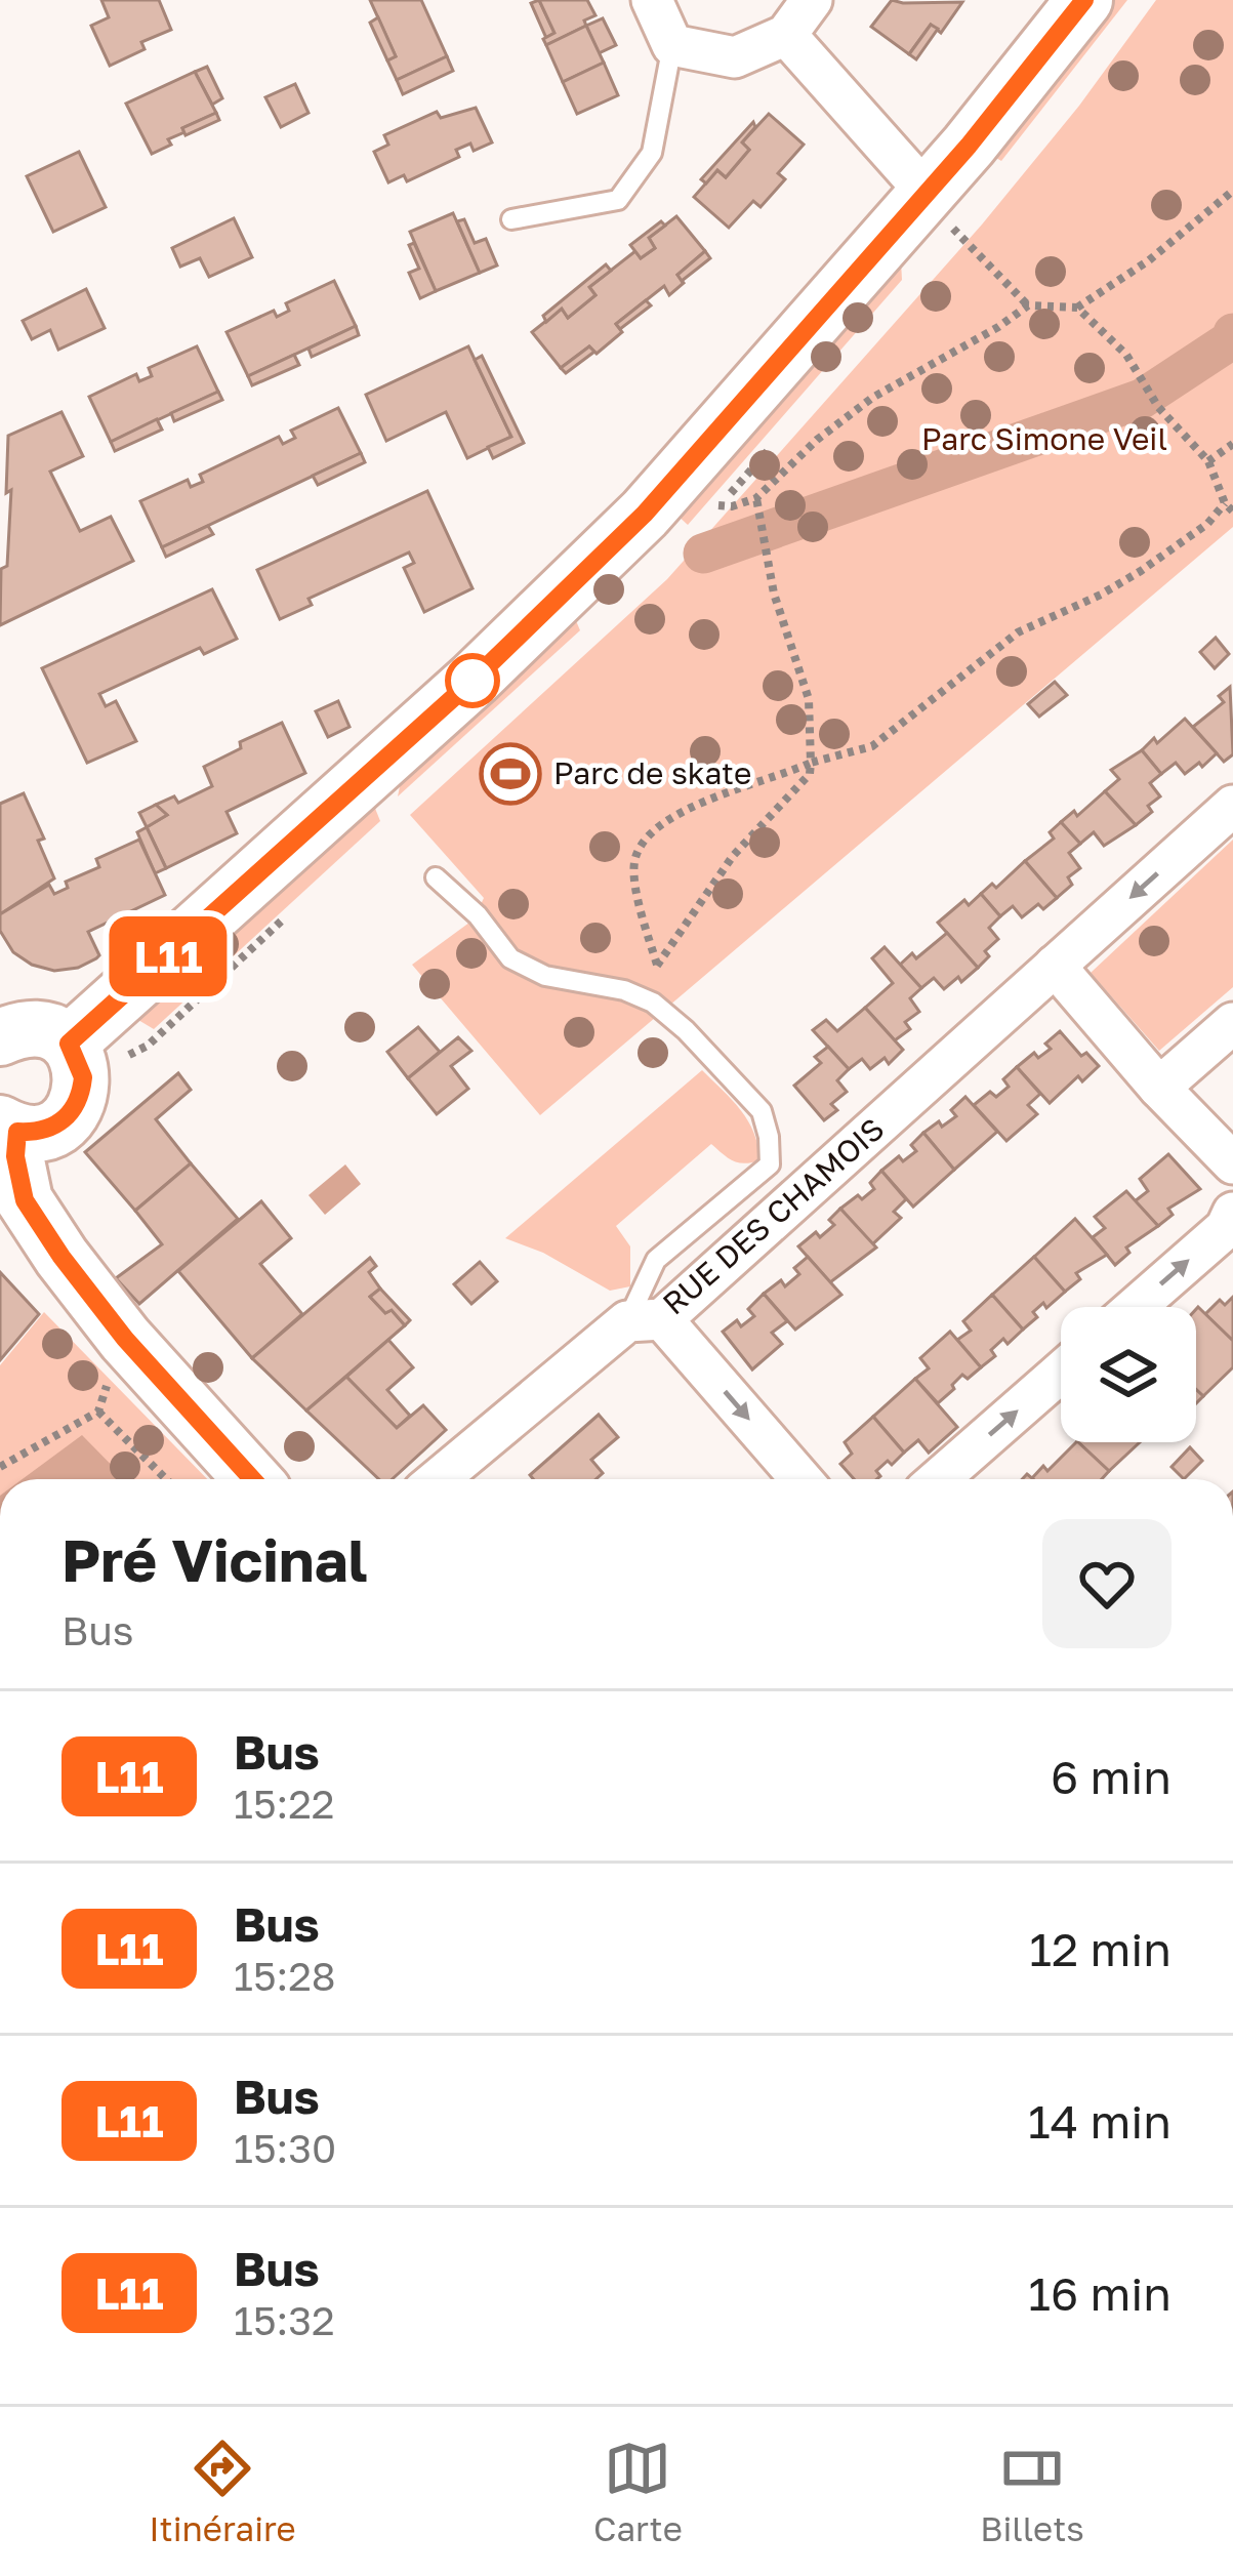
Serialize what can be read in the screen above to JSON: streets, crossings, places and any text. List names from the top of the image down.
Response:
{
  "streets": {
    "street": ["RUE DES CHAMOIS"]
  },
  "parks": ["Parc Simone Veil"],
  "places": {
    "sports": ["Parc de skate"]
  },
  "lines": ["bus line L11"],
  "page": {
    "on_map": "L11",
    "heading": ["Pré Vicinal", "Bus"],
    "list": [
      {
        "mark": "L11",
        "name": "Bus",
        "note": "15:22",
        "value": "6 min"
      },
      {
        "mark": "L11",
        "name": "Bus",
        "note": "15:28",
        "value": "12 min"
      },
      {
        "mark": "L11",
        "name": "Bus",
        "note": "15:30",
        "value": "14 min"
      },
      {
        "mark": "L11",
        "name": "Bus",
        "note": "15:32",
        "value": "16 min"
      }
    ],
    "tabs": ["Itinéraire", "Carte", "Billets"]
  }
}
